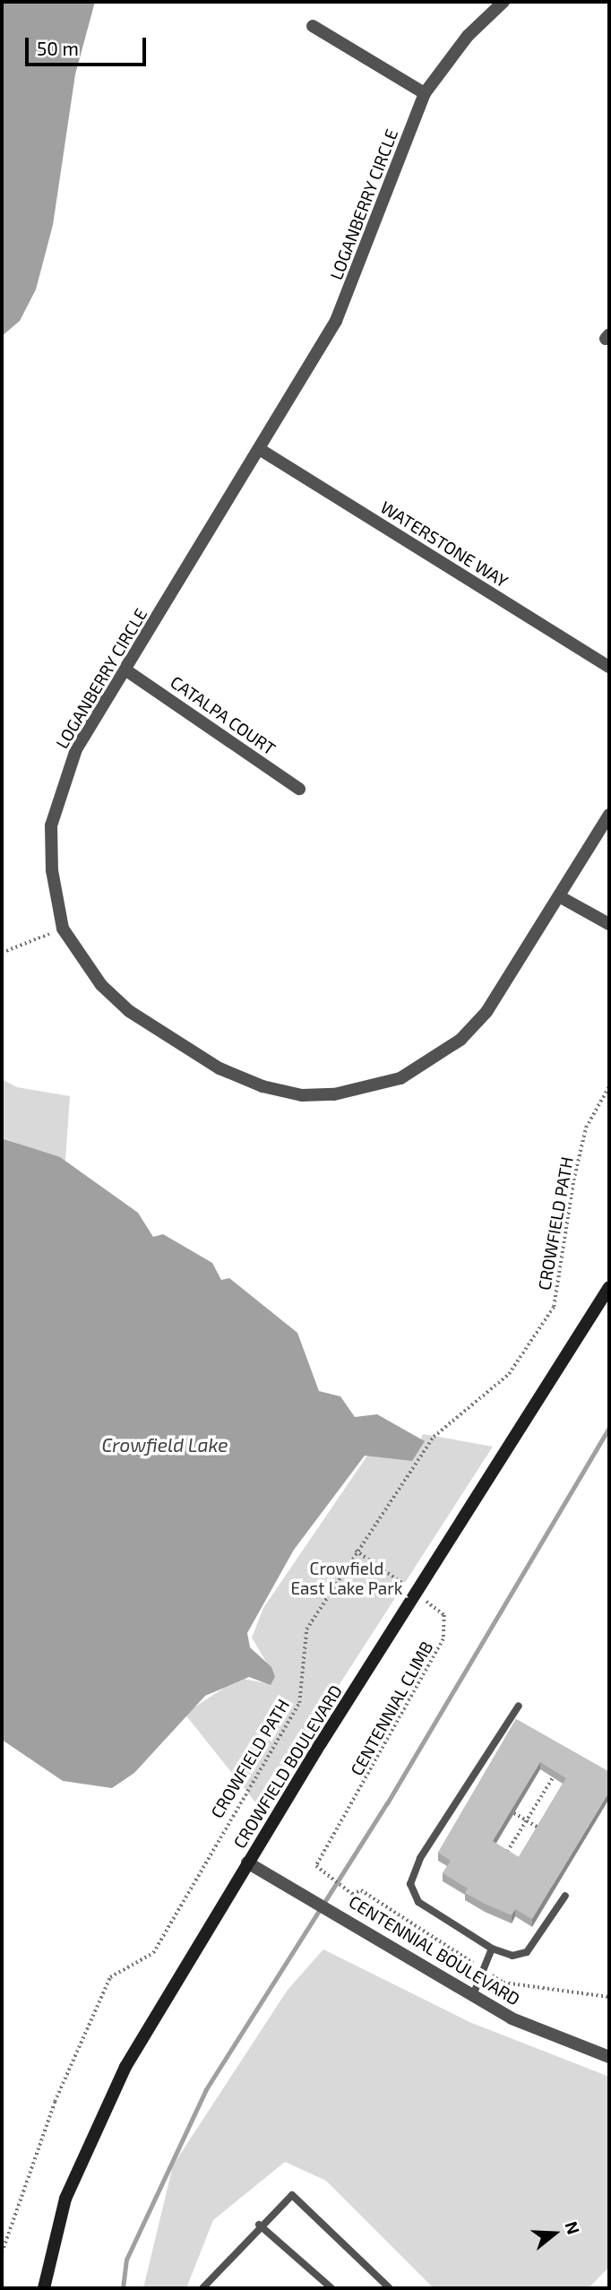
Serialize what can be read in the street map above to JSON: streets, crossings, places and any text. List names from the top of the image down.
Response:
{
  "streets": {
    "main road": ["CROWFIELD BOULEVARD"],
    "street": [
      "LOGANBERRY CIRCLE",
      "WATERSTONE WAY",
      "CATALPA COURT",
      "CENTENNIAL BOULEVARD"
    ],
    "path": ["CROWFIELD PATH", "CENTENNIAL CLIMB"]
  },
  "crossings": [
    ["LOGANBERRY CIRCLE", "WATERSTONE WAY"],
    ["LOGANBERRY CIRCLE", "CATALPA COURT"],
    ["CROWFIELD PATH", "CENTENNIAL CLIMB"],
    ["CENTENNIAL CLIMB", "CROWFIELD BOULEVARD"],
    ["CROWFIELD BOULEVARD", "CENTENNIAL BOULEVARD"]
  ],
  "water": ["Crowfield Lake"],
  "parks": ["Crowfield East Lake Park"],
  "scale_bar": "50 m",
  "north": "right"
}
